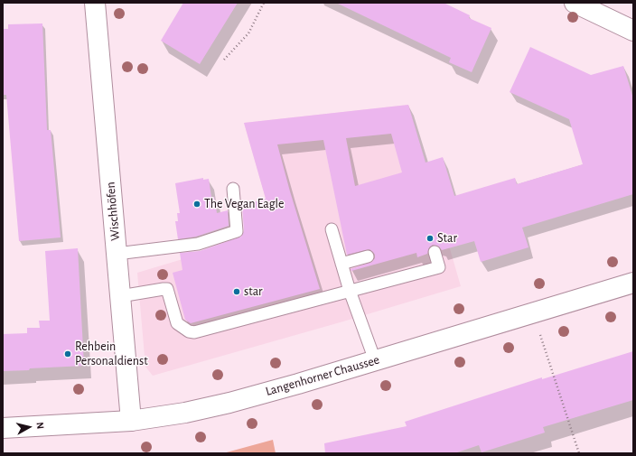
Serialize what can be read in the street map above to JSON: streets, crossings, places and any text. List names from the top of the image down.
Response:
{
  "streets": {
    "main road": ["Wischhöfen", "Langenhorner Chaussee"]
  },
  "crossings": [
    ["Wischhöfen", "Langenhorner Chaussee"]
  ],
  "places": [
    "The Vegan Eagle",
    "Star",
    "star",
    "Rehbein Personaldienst"
  ],
  "north": "right"
}
